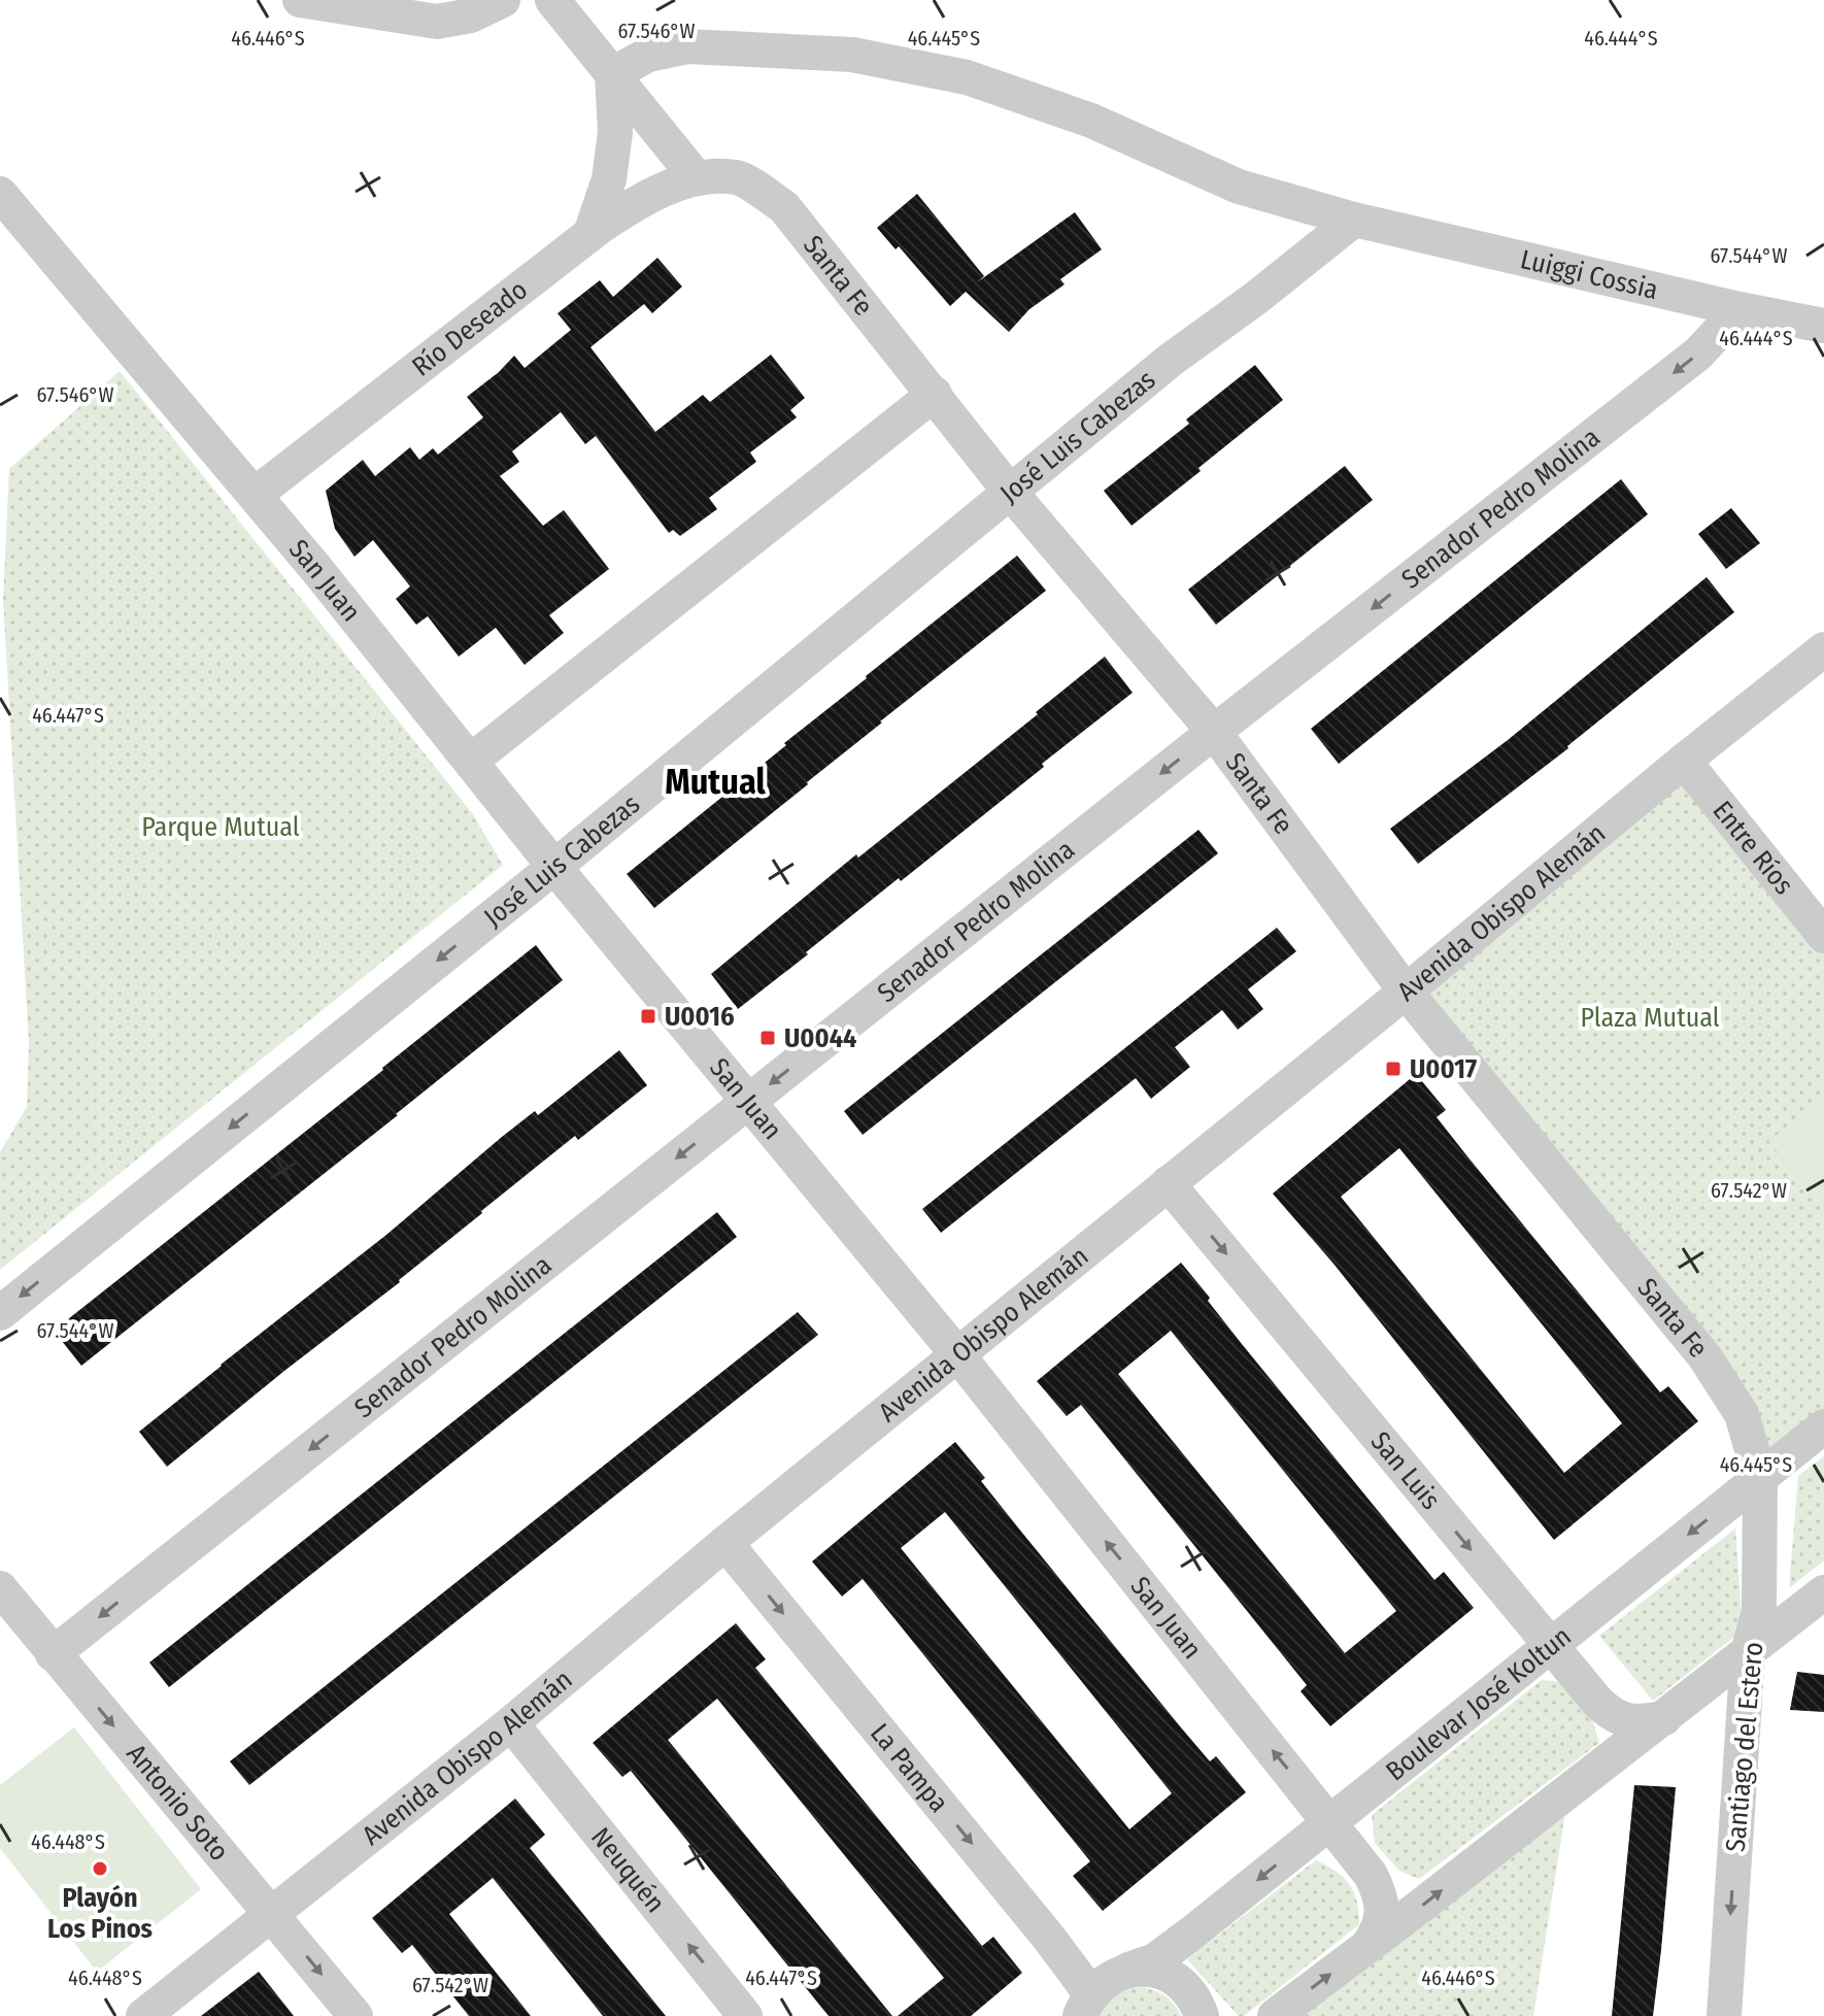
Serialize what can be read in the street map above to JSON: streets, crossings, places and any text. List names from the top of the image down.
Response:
{
  "streets": {
    "street": [
      "Luiggi Cossia",
      "Santa Fe",
      "Río Deseado",
      "José Luis Cabezas",
      "Senador Pedro Molina",
      "San Juan",
      "Entre Ríos",
      "Avenida Obispo Alemán",
      "San Luis",
      "Boulevar José Koltun",
      "Santiago del Estero",
      "La Pampa",
      "Antonio Soto",
      "Neuquén"
    ]
  },
  "crossings": [
    ["Luiggi Cossia", "José Luis Cabezas"],
    ["Luiggi Cossia", "Senador Pedro Molina"],
    ["Santa Fe", "Río Deseado"],
    ["Santa Fe", "José Luis Cabezas"],
    ["Santa Fe", "Senador Pedro Molina"],
    ["Santa Fe", "Avenida Obispo Alemán"],
    ["Santa Fe", "Boulevar José Koltun"],
    ["Santa Fe", "Santiago del Estero"],
    ["Río Deseado", "San Juan"],
    ["José Luis Cabezas", "San Juan"],
    ["Senador Pedro Molina", "San Juan"],
    ["Senador Pedro Molina", "Antonio Soto"],
    ["San Juan", "Avenida Obispo Alemán"],
    ["San Juan", "Boulevar José Koltun"],
    ["Entre Ríos", "Avenida Obispo Alemán"],
    ["Avenida Obispo Alemán", "San Luis"],
    ["Avenida Obispo Alemán", "La Pampa"],
    ["Avenida Obispo Alemán", "Antonio Soto"],
    ["Avenida Obispo Alemán", "Neuquén"],
    ["San Luis", "Boulevar José Koltun"],
    ["Boulevar José Koltun", "Santiago del Estero"],
    ["Boulevar José Koltun", "La Pampa"]
  ],
  "one_way": [
    "José Luis Cabezas",
    "Senador Pedro Molina",
    "San Luis",
    "Santiago del Estero",
    "La Pampa",
    "Antonio Soto",
    "Neuquén"
  ],
  "districts": ["Mutual"],
  "parks": ["Parque Mutual", "Plaza Mutual"],
  "places": {
    "transit": ["U0016", "U0044", "U0017"],
    "other": ["Playón Los Pinos"]
  },
  "coordinates": [
    "67.546°W",
    "46.446°S",
    "46.445°S",
    "46.444°S",
    "67.544°W",
    "46.447°S",
    "67.542°W",
    "46.448°S"
  ]
}
